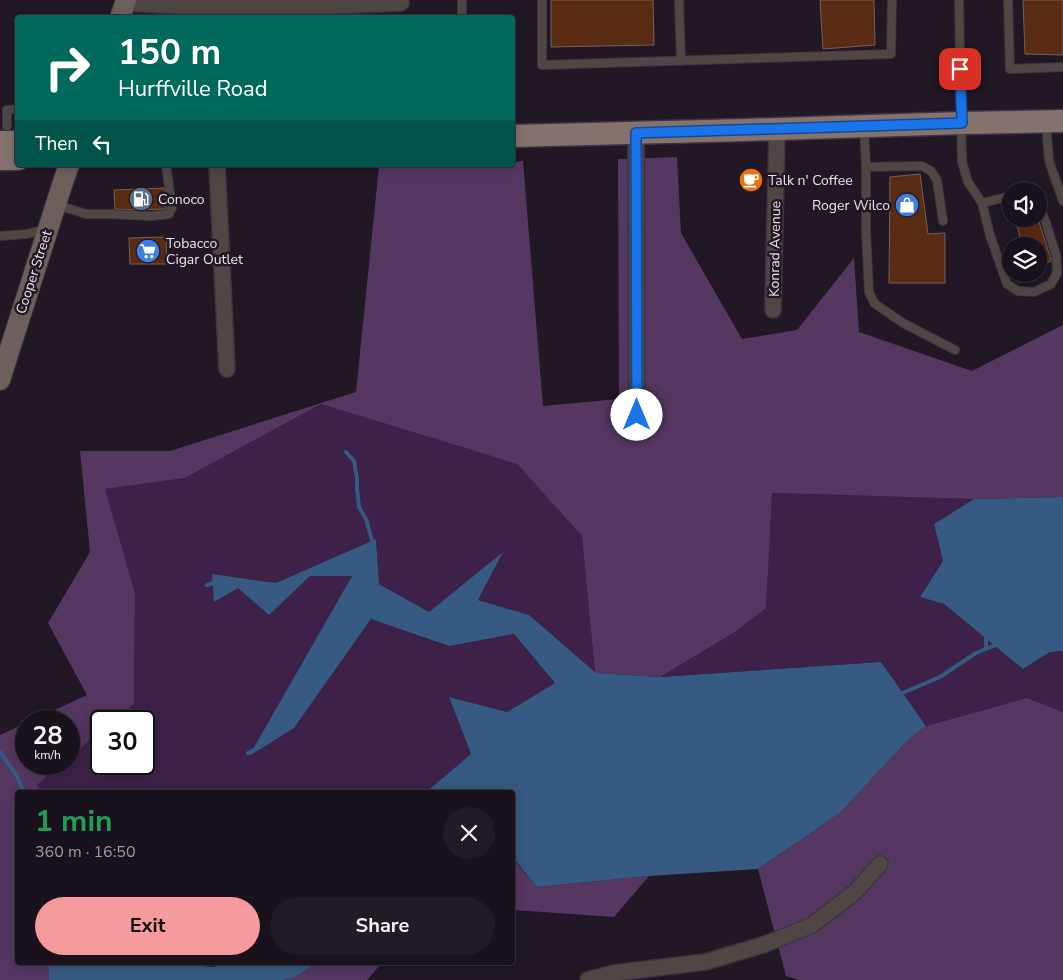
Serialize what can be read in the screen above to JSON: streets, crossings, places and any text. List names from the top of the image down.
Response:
{
  "streets": {
    "main road": ["Cooper Street"],
    "street": ["Konrad Avenue"]
  },
  "places": {
    "cafe": ["Talk n' Coffee"],
    "fuel station": ["Conoco"],
    "shop": ["Roger Wilco"],
    "supermarket": ["Tobacco Cigar Outlet"]
  },
  "page": {
    "turn": ["150 m", "Hurffville Road"],
    "then": "Then",
    "speed": "28 km/h",
    "limit": "30",
    "heading": ["1 min", "360 m · 16:50"],
    "buttons": ["Exit", "Share"]
  }
}
